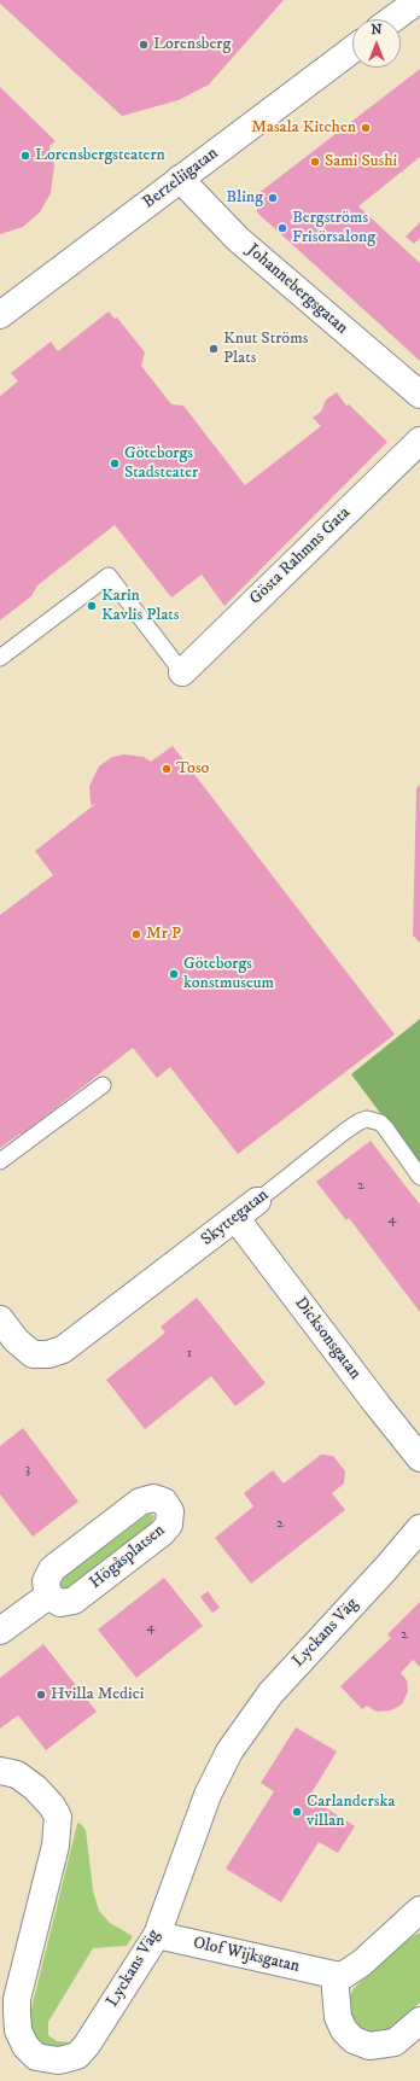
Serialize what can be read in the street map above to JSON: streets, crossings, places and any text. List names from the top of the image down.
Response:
{
  "streets": {
    "street": [
      "Berzeliigatan",
      "Johannebergsgatan",
      "Gösta Rahmns Gata",
      "Skyttegatan",
      "Dicksonsgatan",
      "Högåsplatsen",
      "Lyckans Väg",
      "Olof Wijksgatan"
    ]
  },
  "crossings": [
    ["Berzeliigatan", "Johannebergsgatan"],
    ["Skyttegatan", "Dicksonsgatan"],
    ["Lyckans Väg", "Olof Wijksgatan"]
  ],
  "places": [
    "Lorensberg",
    "Masala Kitchen",
    "Lorensbergsteatern",
    "Sami Sushi",
    "Bling",
    "Bergströms Frisörsalong",
    "Knut Ströms Plats",
    "Göteborgs Stadsteater",
    "Karin Kavlis Plats",
    "Toso",
    "Mr P",
    "Göteborgs konstmuseum",
    "Hvilla Medici",
    "Carlanderska villan"
  ],
  "house_numbers": [
    "2",
    "4",
    "1",
    "3",
    "2",
    "4",
    "2"
  ],
  "north": "top"
}
